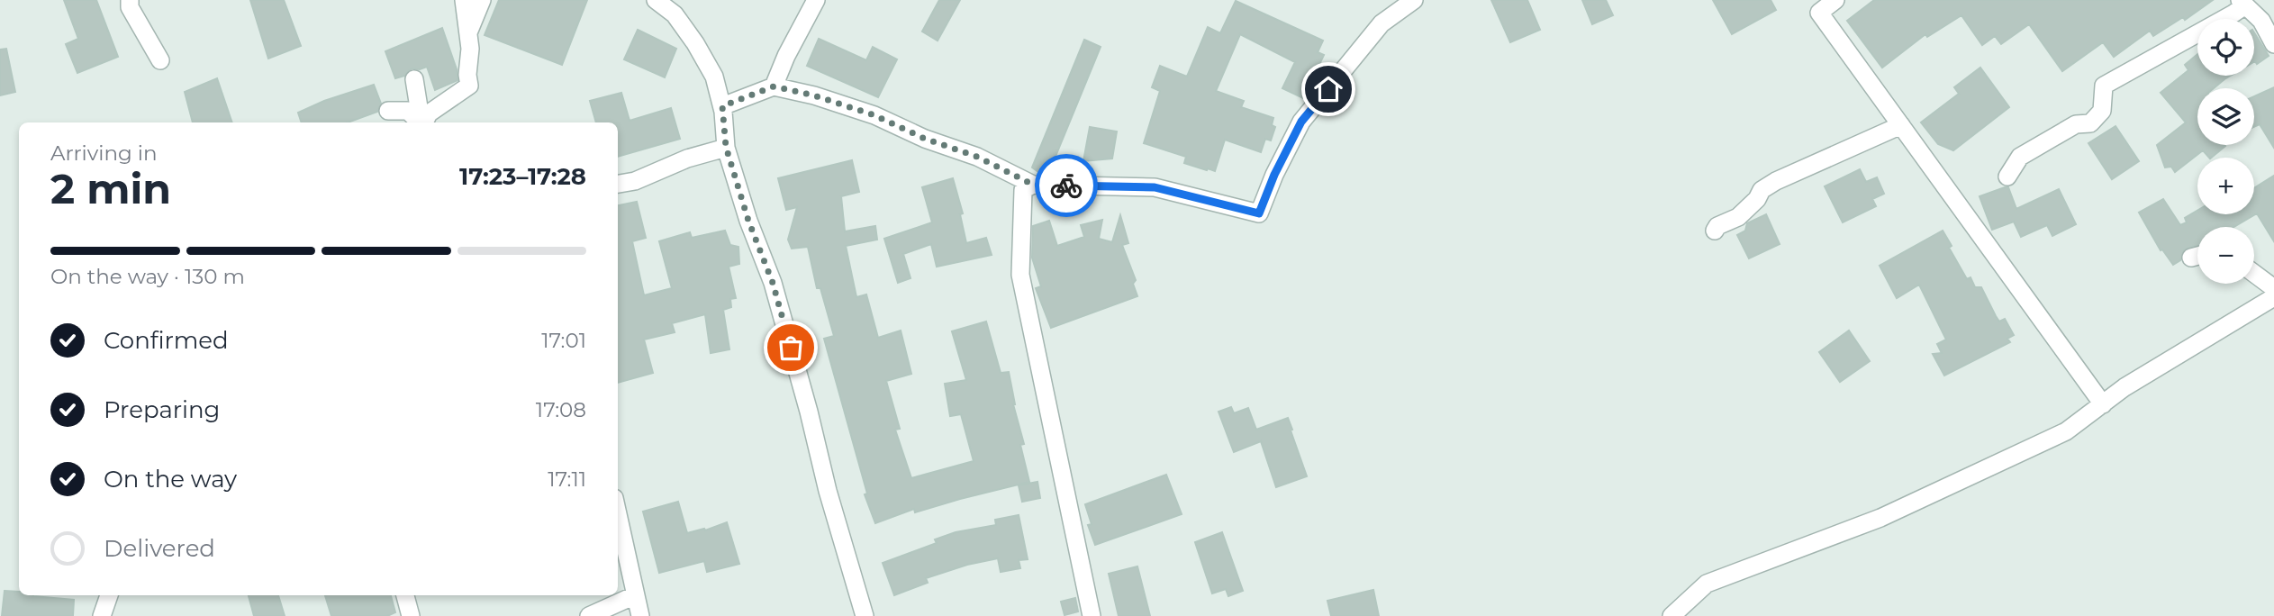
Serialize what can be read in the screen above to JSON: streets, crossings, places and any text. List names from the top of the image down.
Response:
{
  "page": {
    "map_buttons": ["+", "−"],
    "heading": ["2 min", "Arriving in", "17:23–17:28"],
    "bar": "On the way · 130 m",
    "list": [
      ["Confirmed", "17:01"],
      ["Preparing", "17:08"],
      ["On the way", "17:11"],
      "Delivered"
    ]
  }
}
